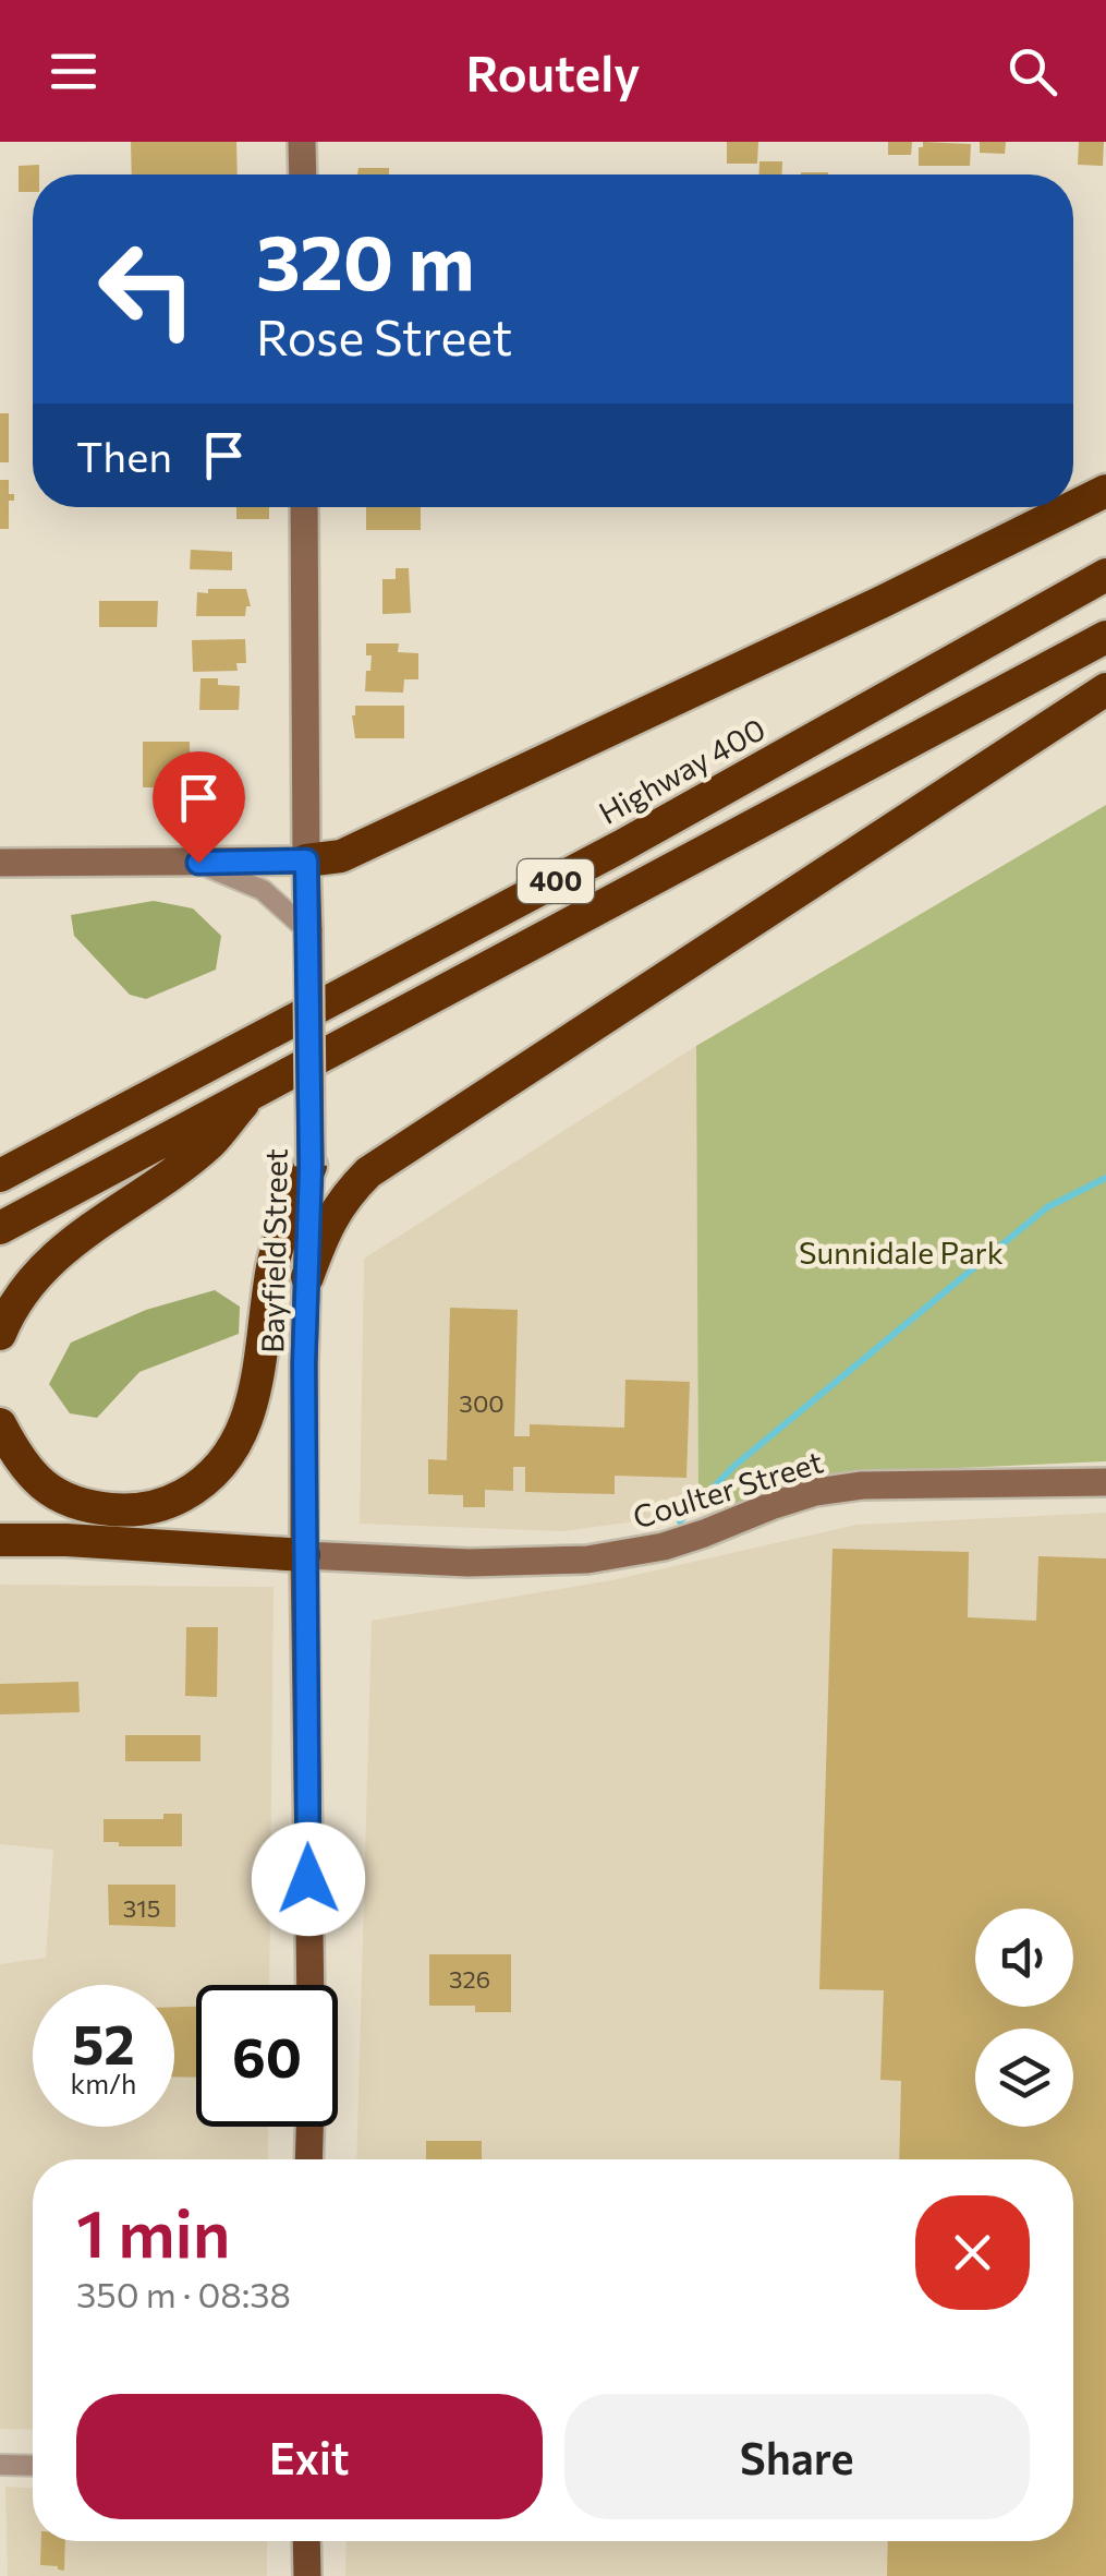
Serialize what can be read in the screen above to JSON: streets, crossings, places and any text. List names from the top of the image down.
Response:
{
  "streets": {
    "highway": ["Highway 400", "400"],
    "main road": ["Bayfield Street"],
    "street": ["Coulter Street"]
  },
  "crossings": [
    ["Bayfield Street", "Coulter Street"]
  ],
  "parks": ["Sunnidale Park"],
  "house_numbers": ["300", "315", "326"],
  "page": {
    "header": "Routely",
    "turn": ["320 m", "Rose Street"],
    "then": "Then",
    "speed": "52 km/h",
    "limit": "60",
    "heading": ["1 min", "350 m · 08:38"],
    "buttons": ["Exit", "Share"]
  }
}
